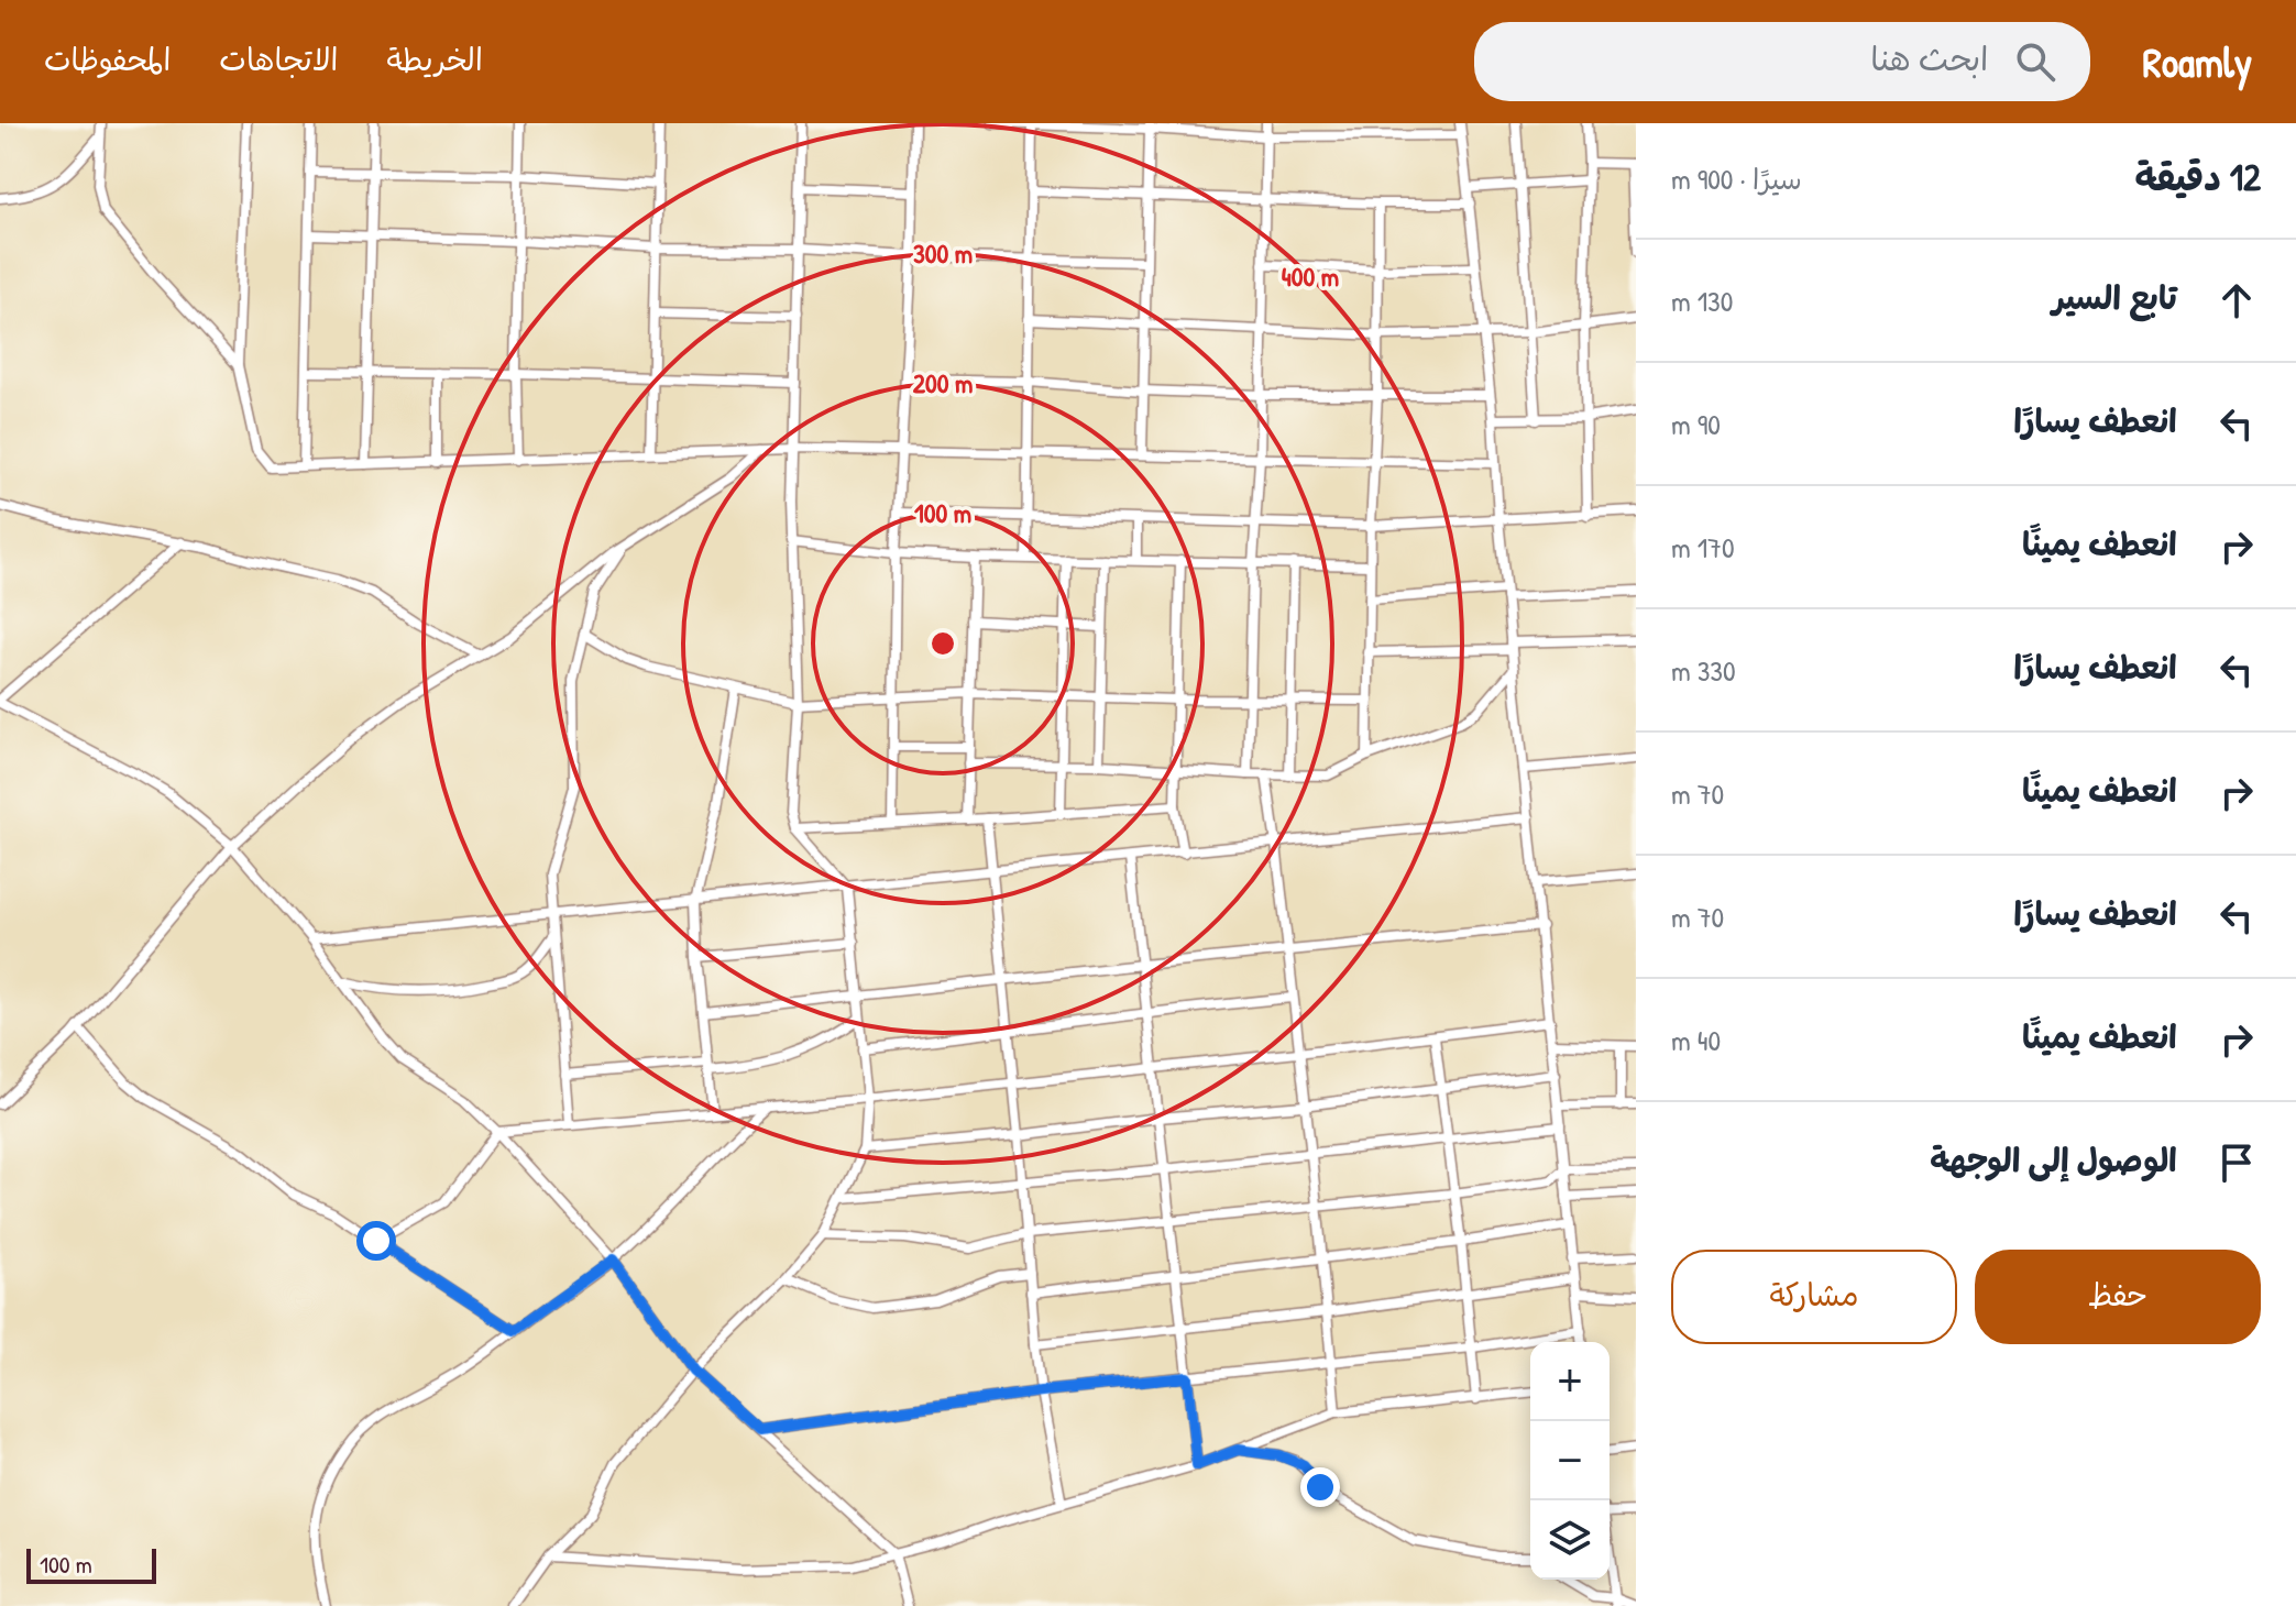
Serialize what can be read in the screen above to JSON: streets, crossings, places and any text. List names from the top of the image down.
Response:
{
  "scale_bar": "100 m",
  "page": {
    "header": "Roamly",
    "search": "ابحث هنا",
    "nav": ["الخريطة", "الاتجاهات", "المحفوظات"],
    "heading": ["12 دقيقة", "سيرًا · 900 m"],
    "list": [
      ["تابع السير", "130 m"],
      ["انعطف يسارًا", "90 m"],
      ["انعطف يمينًا", "170 m"],
      ["انعطف يسارًا", "330 m"],
      ["انعطف يمينًا", "70 m"],
      ["انعطف يسارًا", "70 m"],
      ["انعطف يمينًا", "40 m"],
      "الوصول إلى الوجهة"
    ],
    "buttons": ["حفظ", "مشاركة"],
    "map_buttons": ["+", "−"],
    "scale": "100 m"
  },
  "rings": [
    "300 m",
    "400 m",
    "200 m",
    "100 m"
  ]
}
